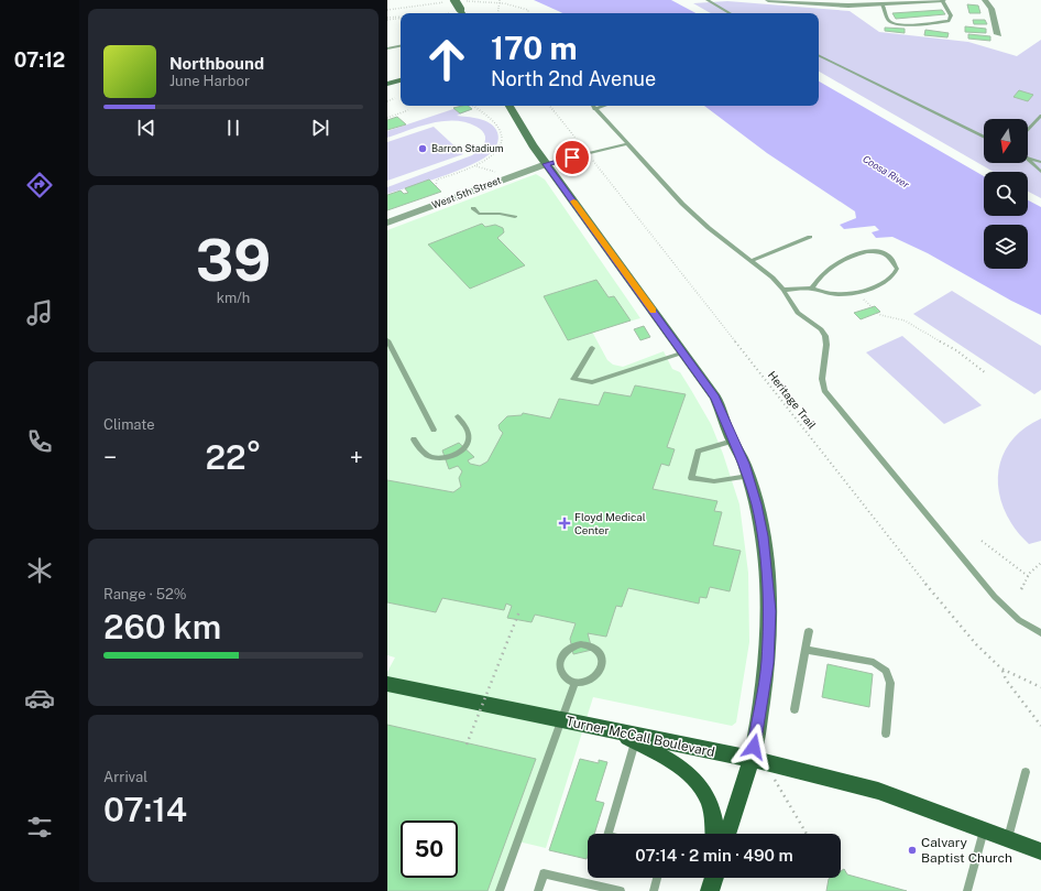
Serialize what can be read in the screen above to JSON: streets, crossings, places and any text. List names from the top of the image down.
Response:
{
  "streets": {
    "main road": ["Turner McCall Boulevard"],
    "street": ["West 5th Street"],
    "path": ["Heritage Trail"]
  },
  "water": ["Coosa River"],
  "places": {
    "other": ["Barron Stadium", "Calvary Baptist Church"],
    "health": ["Floyd Medical Center"]
  },
  "north": "bottom",
  "page": {
    "tabs": "07:12",
    "turn": ["170 m", "North 2nd Avenue"],
    "song": ["Northbound", "June Harbor"],
    "tile": [
      ["39", "km/h"],
      "Climate",
      ["Range · 52%", "260 km"],
      ["Arrival", "07:14"]
    ],
    "heat": ["−", "22°", "+"],
    "limit": "50",
    "trip": "07:14 · 2 min · 490 m"
  }
}
